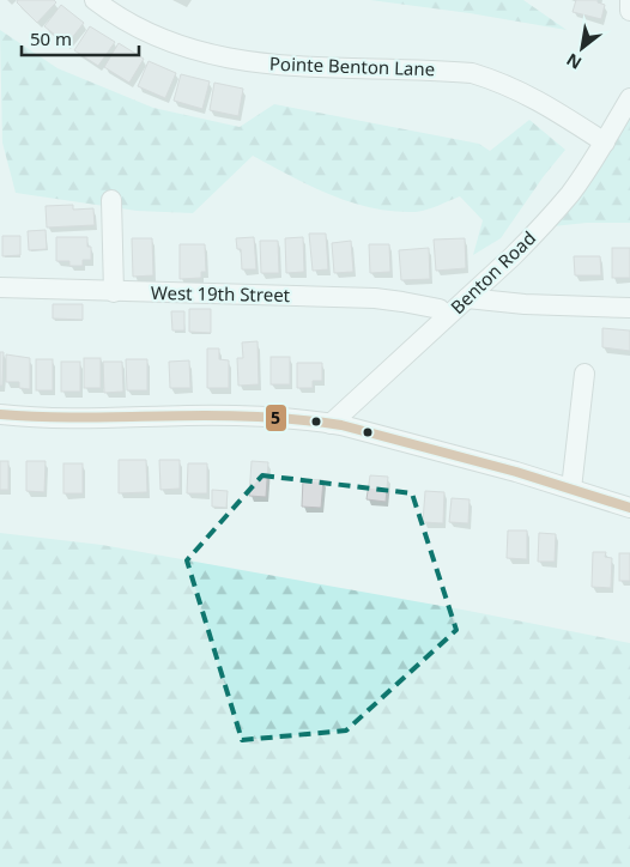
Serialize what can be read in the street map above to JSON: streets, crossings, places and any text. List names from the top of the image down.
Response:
{
  "streets": {
    "street": ["Pointe Benton Lane", "Benton Road", "West 19th Street"]
  },
  "crossings": [
    ["Pointe Benton Lane", "Benton Road"]
  ],
  "lines": ["transit line 5"],
  "scale_bar": "50 m",
  "north": "bottom left"
}
